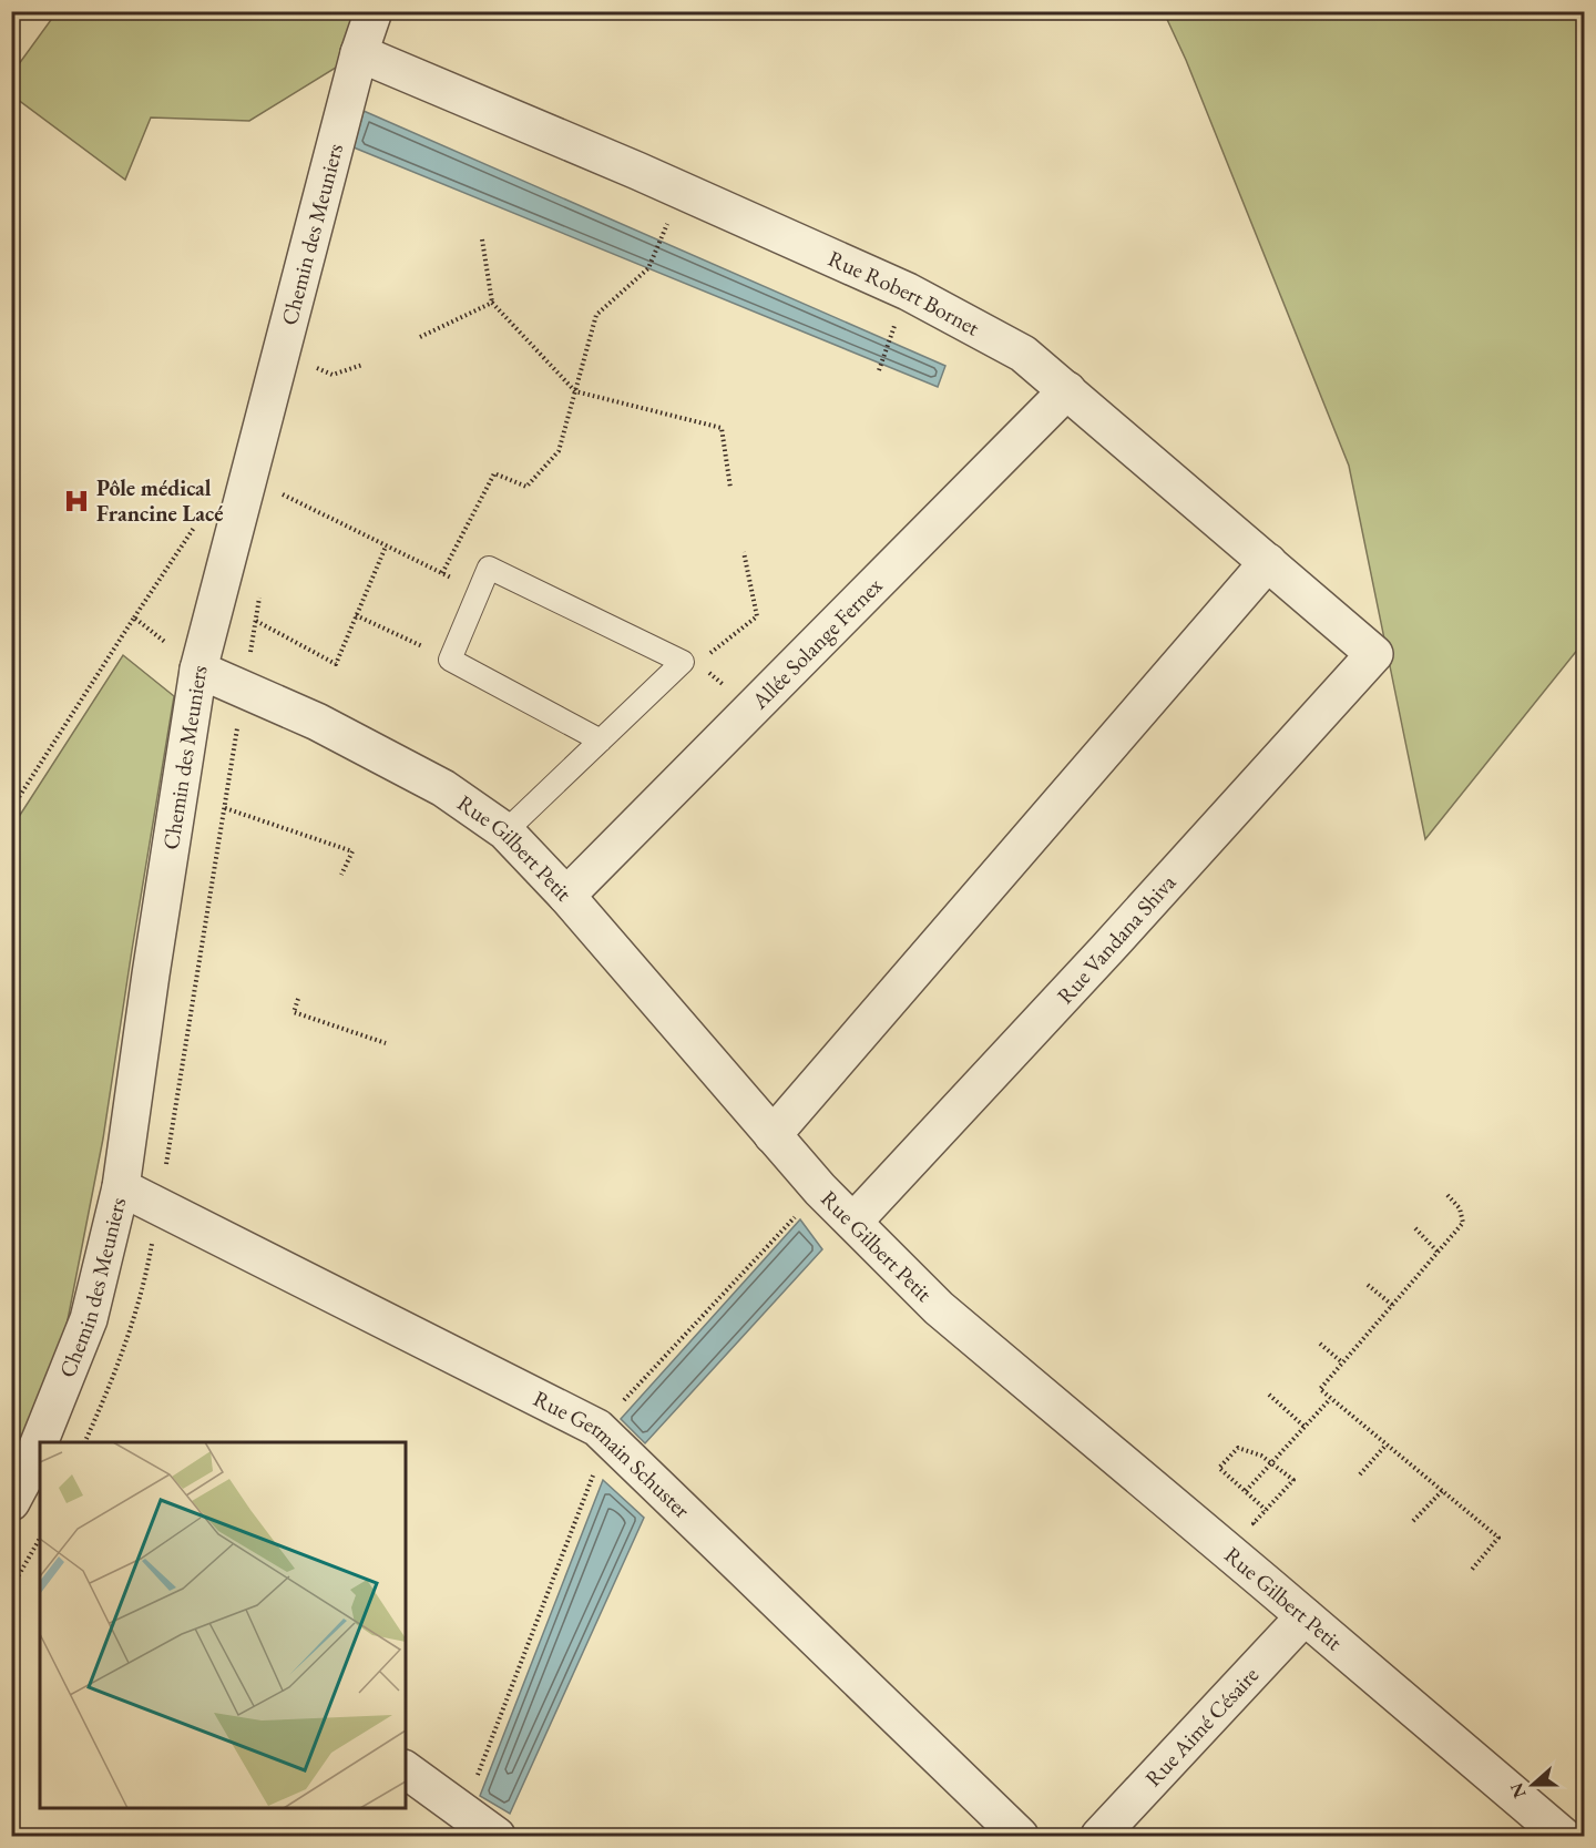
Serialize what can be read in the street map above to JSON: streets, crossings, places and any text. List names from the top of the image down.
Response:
{
  "streets": {
    "street": [
      "Chemin des Meuniers",
      "Rue Robert Bornet",
      "Allée Solange Fernex",
      "Rue Gilbert Petit",
      "Rue Vandana Shiva",
      "Rue Germain Schuster",
      "Rue Aimé Césaire"
    ]
  },
  "crossings": [
    ["Chemin des Meuniers", "Rue Robert Bornet"],
    ["Chemin des Meuniers", "Rue Gilbert Petit"],
    ["Chemin des Meuniers", "Rue Germain Schuster"],
    ["Rue Robert Bornet", "Allée Solange Fernex"],
    ["Rue Robert Bornet", "Rue Vandana Shiva"],
    ["Allée Solange Fernex", "Rue Gilbert Petit"],
    ["Rue Gilbert Petit", "Rue Vandana Shiva"],
    ["Rue Gilbert Petit", "Rue Aimé Césaire"]
  ],
  "places": {
    "hospital": ["Pôle médical Francine Lacé"]
  },
  "north": "left"
}
